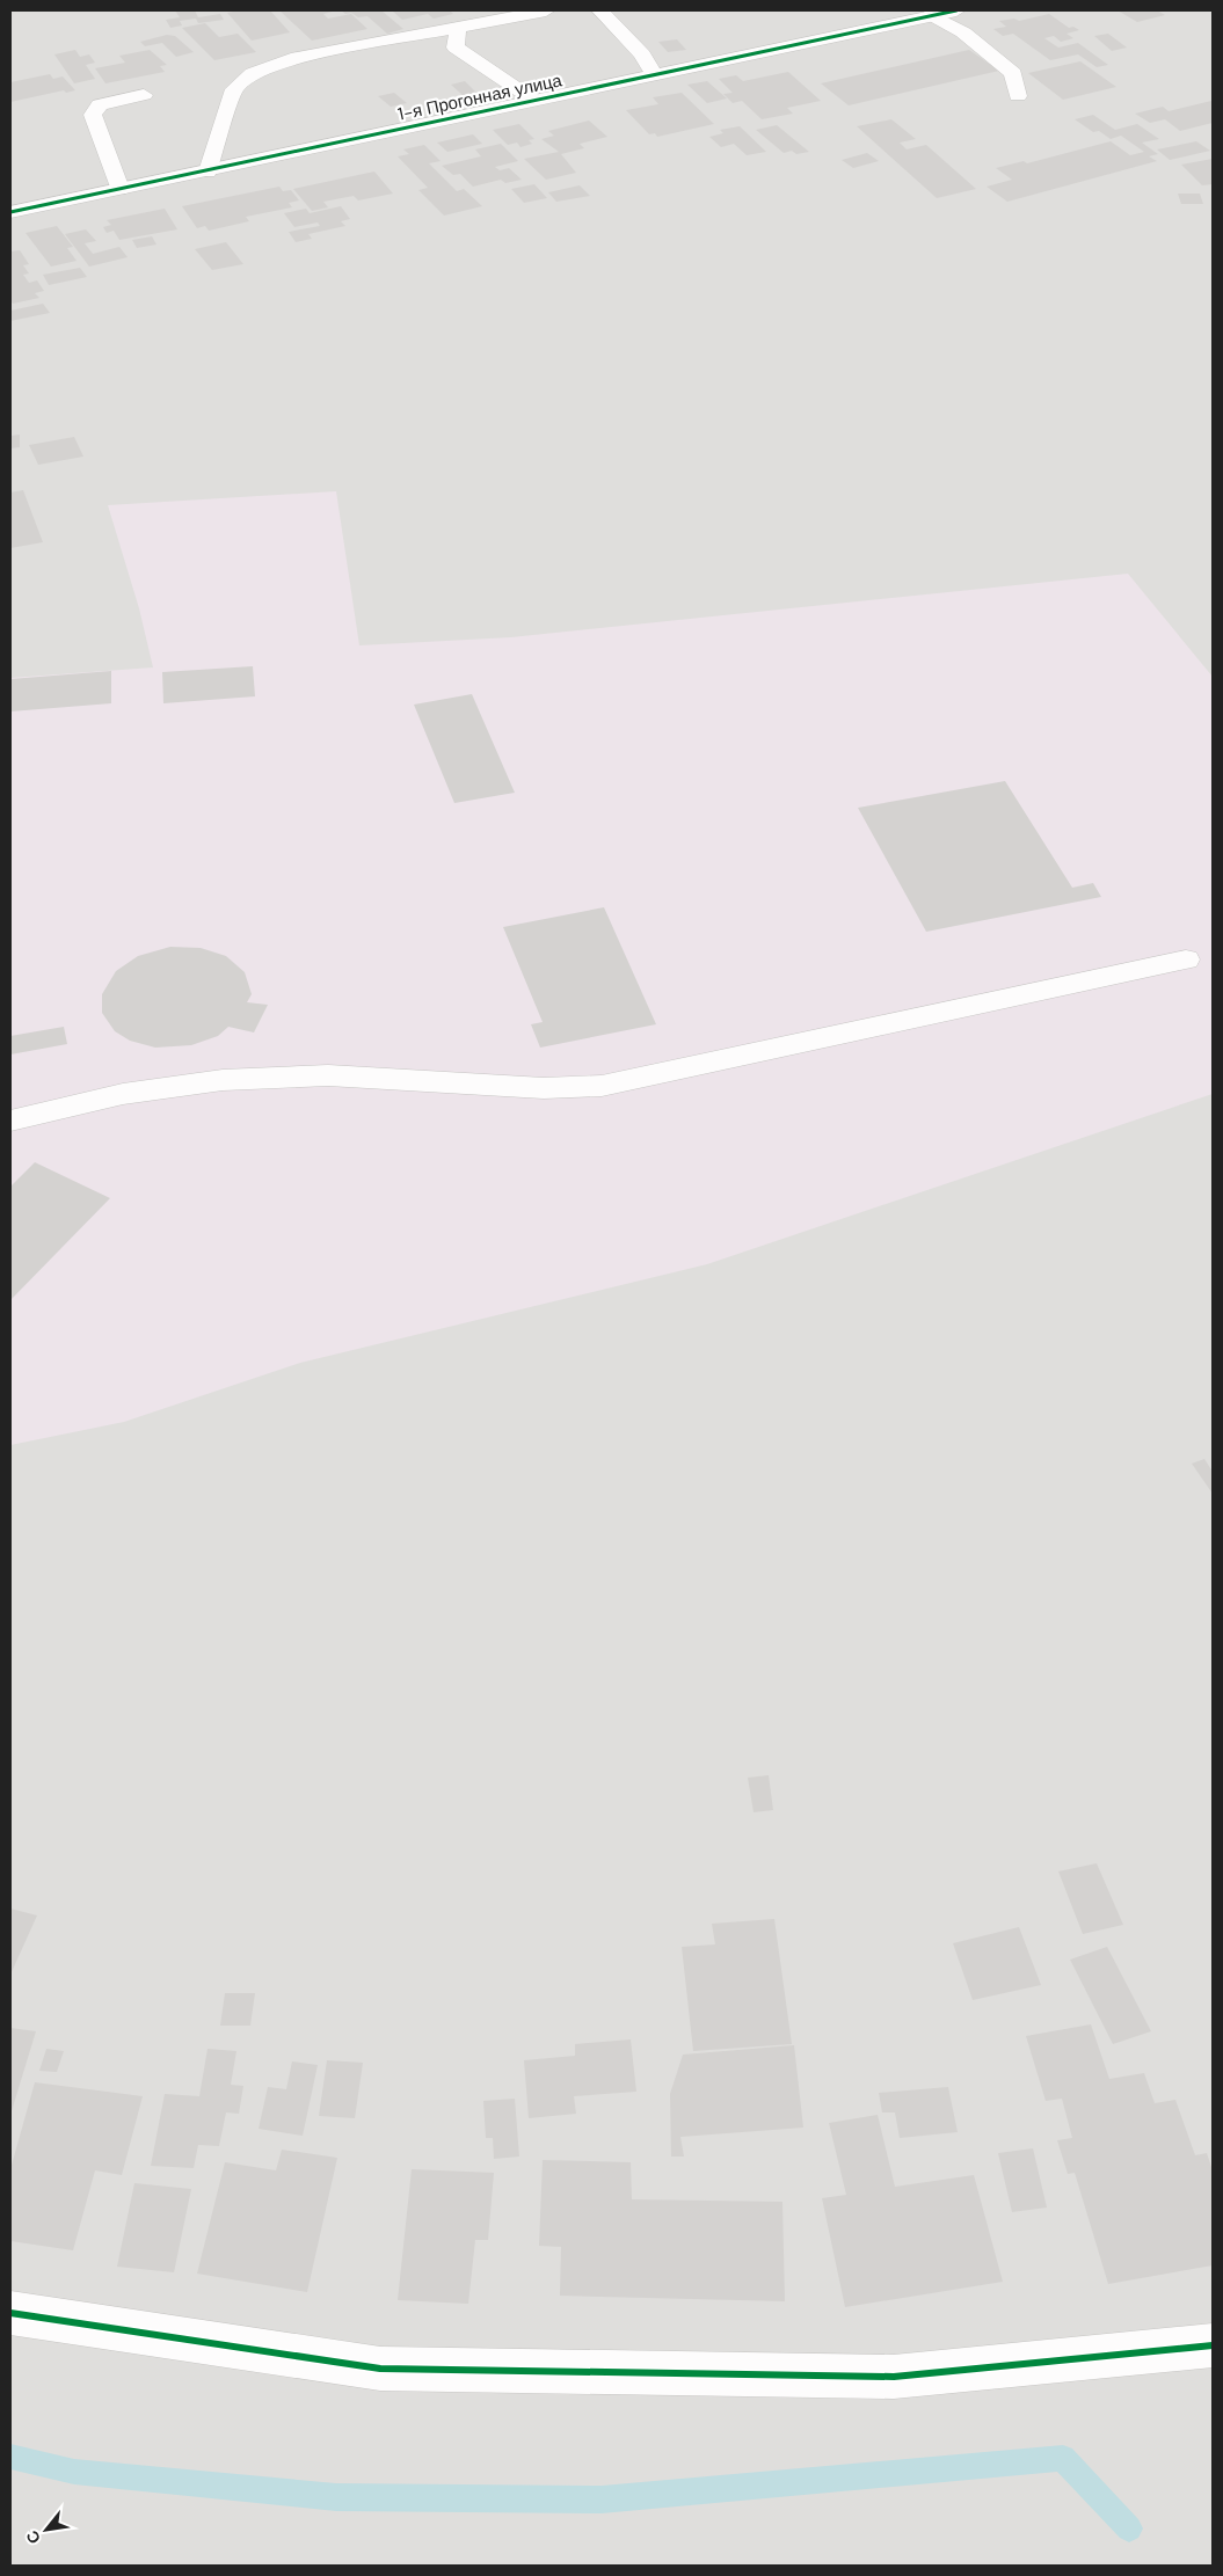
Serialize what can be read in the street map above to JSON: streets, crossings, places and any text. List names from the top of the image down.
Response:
{
  "streets": {
    "street": ["1-я Прогонная улица"]
  },
  "north": "bottom left"
}
